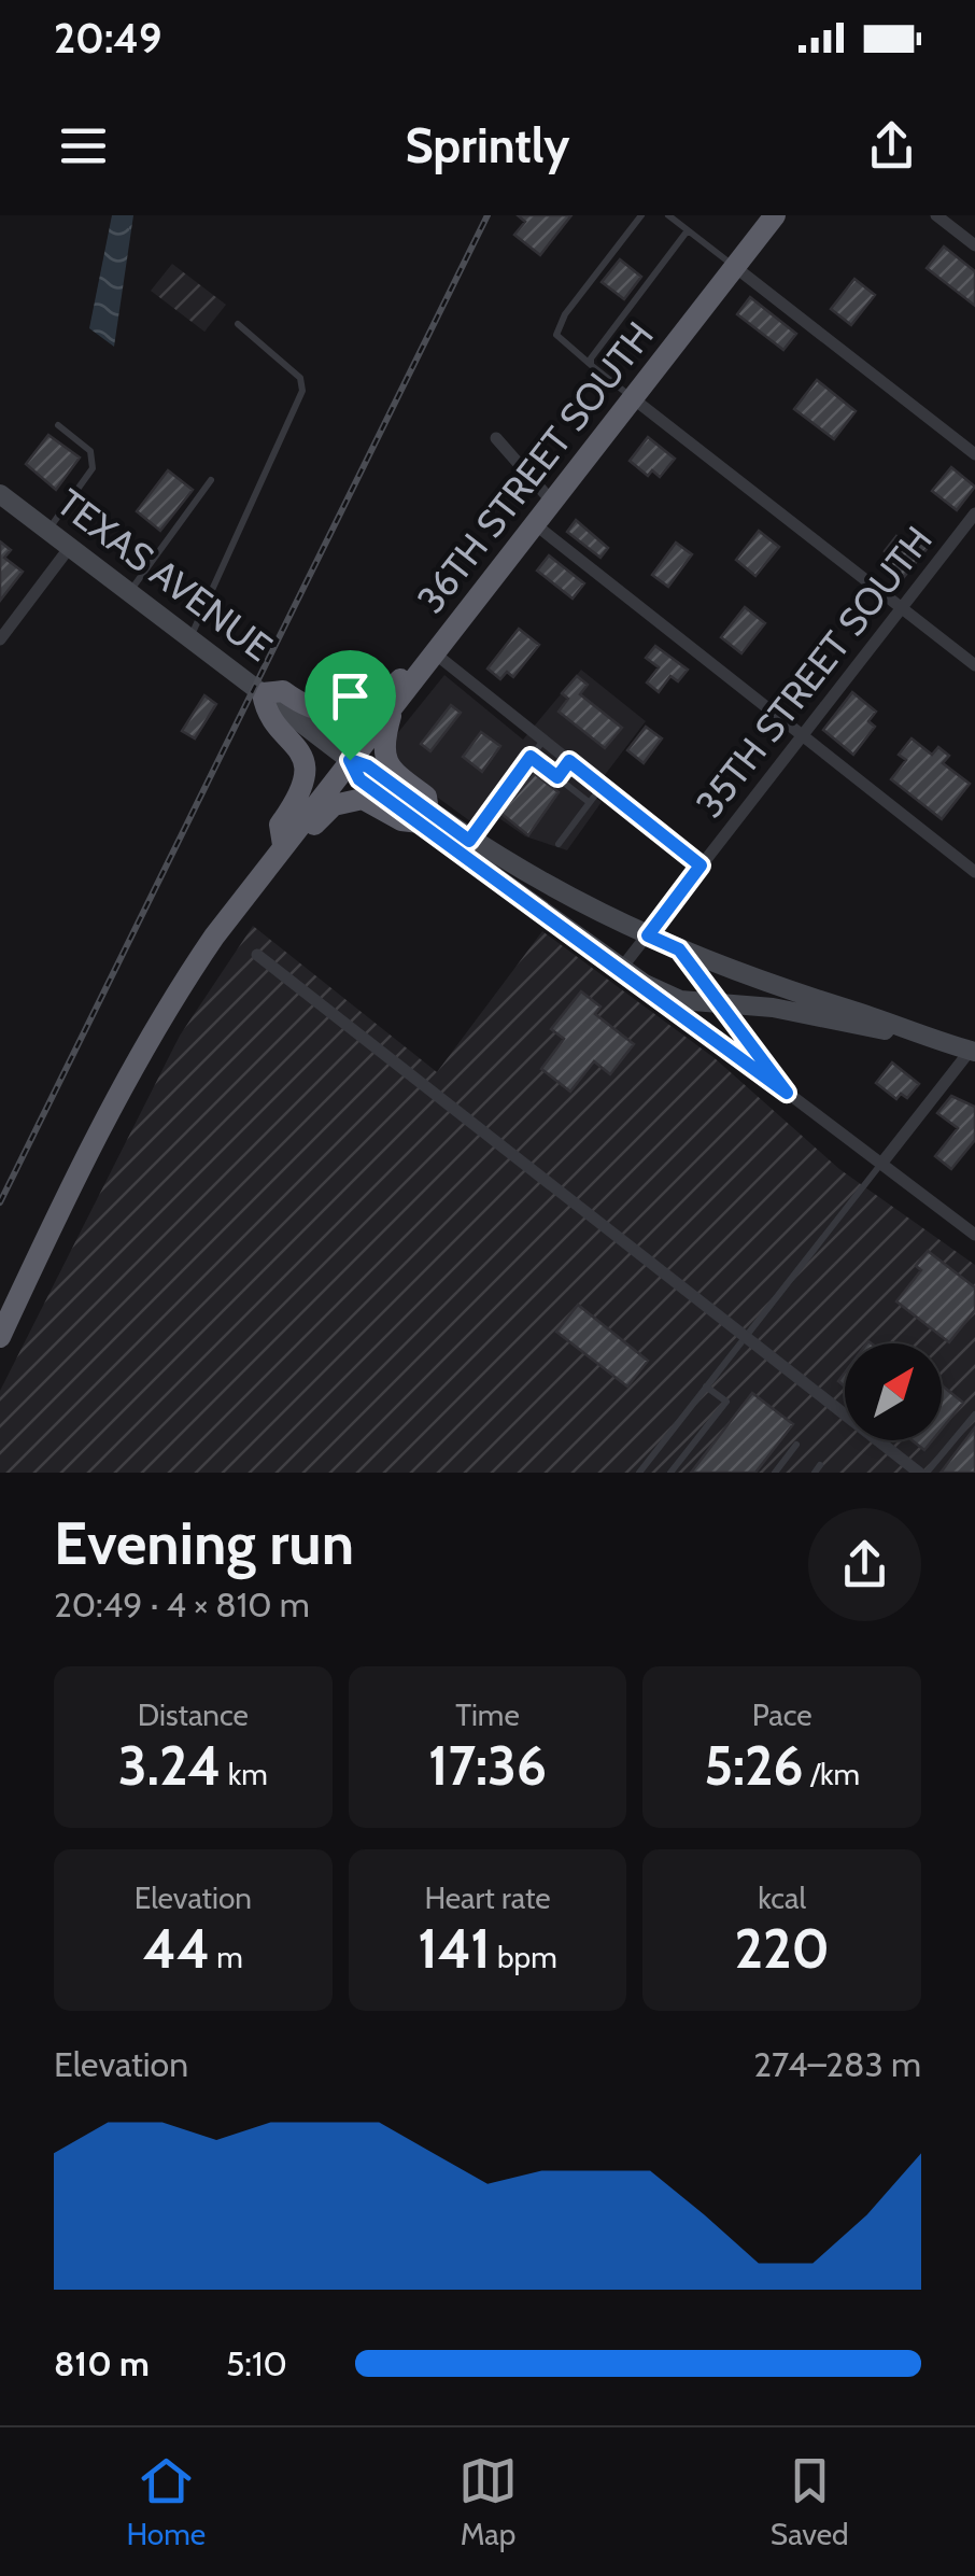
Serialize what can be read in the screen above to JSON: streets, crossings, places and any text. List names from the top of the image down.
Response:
{
  "streets": {
    "highway": ["36TH STREET SOUTH"],
    "main road": ["TEXAS AVENUE"],
    "street": ["35TH STREET SOUTH"]
  },
  "crossings": [
    ["36TH STREET SOUTH", "TEXAS AVENUE"]
  ],
  "north": "top right",
  "page": {
    "status": "20:49",
    "header": "Sprintly",
    "heading": ["Evening run", "20:49 · 4 × 810 m"],
    "stats": [
      ["Distance", "3.24 km"],
      ["Time", "17:36"],
      ["Pace", "5:26 /km"],
      ["Elevation", "44 m"],
      ["Heart rate", "141 bpm"],
      ["kcal", "220"]
    ],
    "chart": ["Elevation", "274–283 m"],
    "list": [
      {
        "name": "810 m",
        "note": "5:10"
      }
    ],
    "tabs": ["Home", "Map", "Saved"]
  }
}
